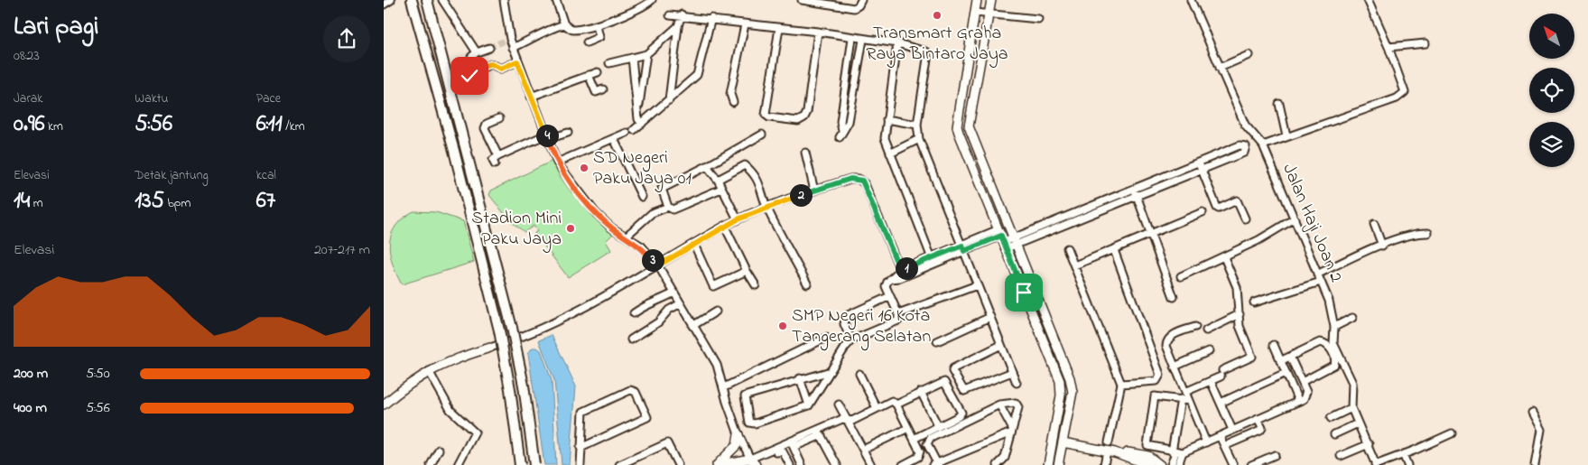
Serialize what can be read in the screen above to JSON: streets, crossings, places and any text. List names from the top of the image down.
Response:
{
  "streets": {
    "street": ["Jalan Haji Joan 2"]
  },
  "places": [
    "Transmart Graha Raya Bintaro Jaya",
    "SD Negeri Paku Jaya 01",
    "Stadion Mini Paku Jaya",
    "SMP Negeri 16 Kota Tangerang Selatan"
  ],
  "north": "top left",
  "page": {
    "heading": ["Lari pagi", "08:23"],
    "stats": [
      ["Jarak", "0.96 km"],
      ["Waktu", "5:56"],
      ["Pace", "6:11 /km"],
      ["Elevasi", "14 m"],
      ["Detak jantung", "135 bpm"],
      ["kcal", "67"]
    ],
    "pins": [
      "4",
      "2",
      "3",
      "1"
    ],
    "chart": ["Elevasi", "207–217 m"],
    "list": [
      {
        "name": "200 m",
        "note": "5:50"
      },
      {
        "name": "400 m",
        "note": "5:56"
      }
    ]
  }
}
